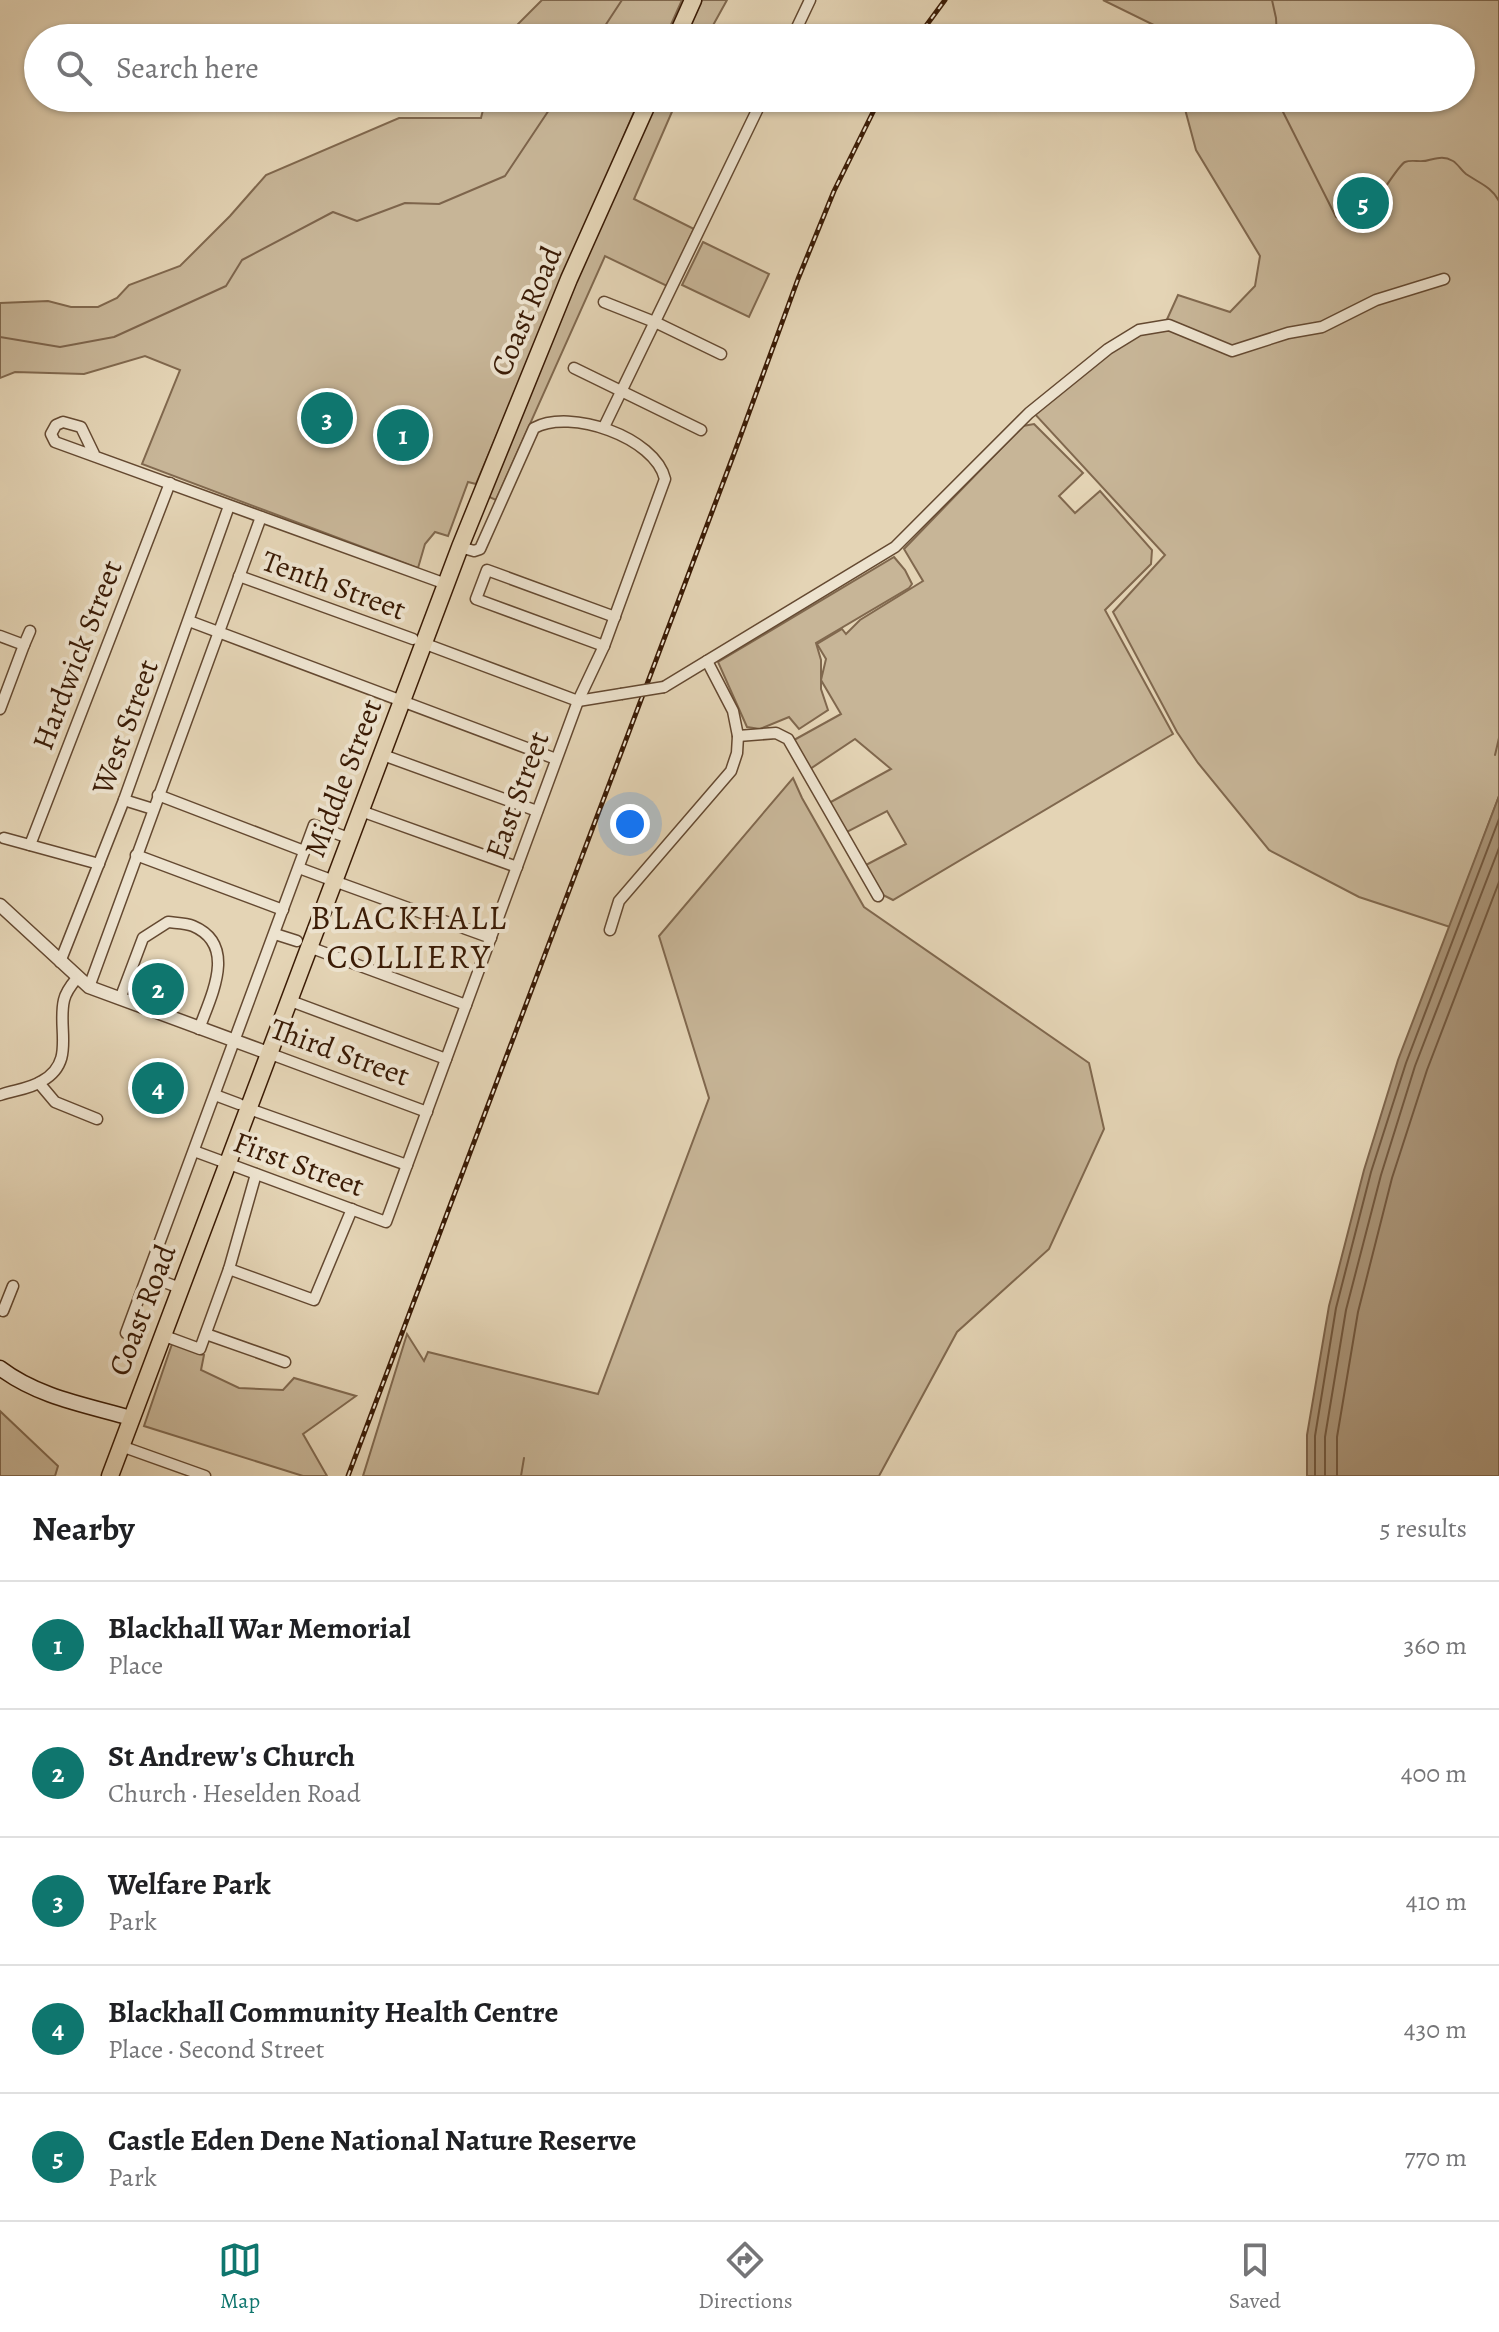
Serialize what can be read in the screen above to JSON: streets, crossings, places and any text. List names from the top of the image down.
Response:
{
  "streets": {
    "main road": ["Coast Road", "Middle Street"],
    "street": [
      "Tenth Street",
      "Hardwick Street",
      "West Street",
      "East Street",
      "Third Street",
      "First Street"
    ]
  },
  "crossings": [
    ["Coast Road", "Middle Street"],
    ["Coast Road", "First Street"],
    ["Tenth Street", "Middle Street"],
    ["Tenth Street", "East Street"],
    ["Middle Street", "Third Street"],
    ["Middle Street", "First Street"],
    ["East Street", "Third Street"],
    ["East Street", "First Street"]
  ],
  "districts": ["BLACKHALL COLLIERY"],
  "page": {
    "search": "Search here",
    "pins": [
      "5",
      "3",
      "1",
      "2",
      "4"
    ],
    "heading": ["Nearby", "5 results"],
    "list": [
      {
        "mark": "1",
        "name": "Blackhall War Memorial",
        "note": "Place",
        "value": "360 m"
      },
      {
        "mark": "2",
        "name": "St Andrew's Church",
        "note": "Church · Heselden Road",
        "value": "400 m"
      },
      {
        "mark": "3",
        "name": "Welfare Park",
        "note": "Park",
        "value": "410 m"
      },
      {
        "mark": "4",
        "name": "Blackhall Community Health Centre",
        "note": "Place · Second Street",
        "value": "430 m"
      },
      {
        "mark": "5",
        "name": "Castle Eden Dene National Nature Reserve",
        "note": "Park",
        "value": "770 m"
      }
    ],
    "nav": ["Map", "Directions", "Saved"]
  }
}
